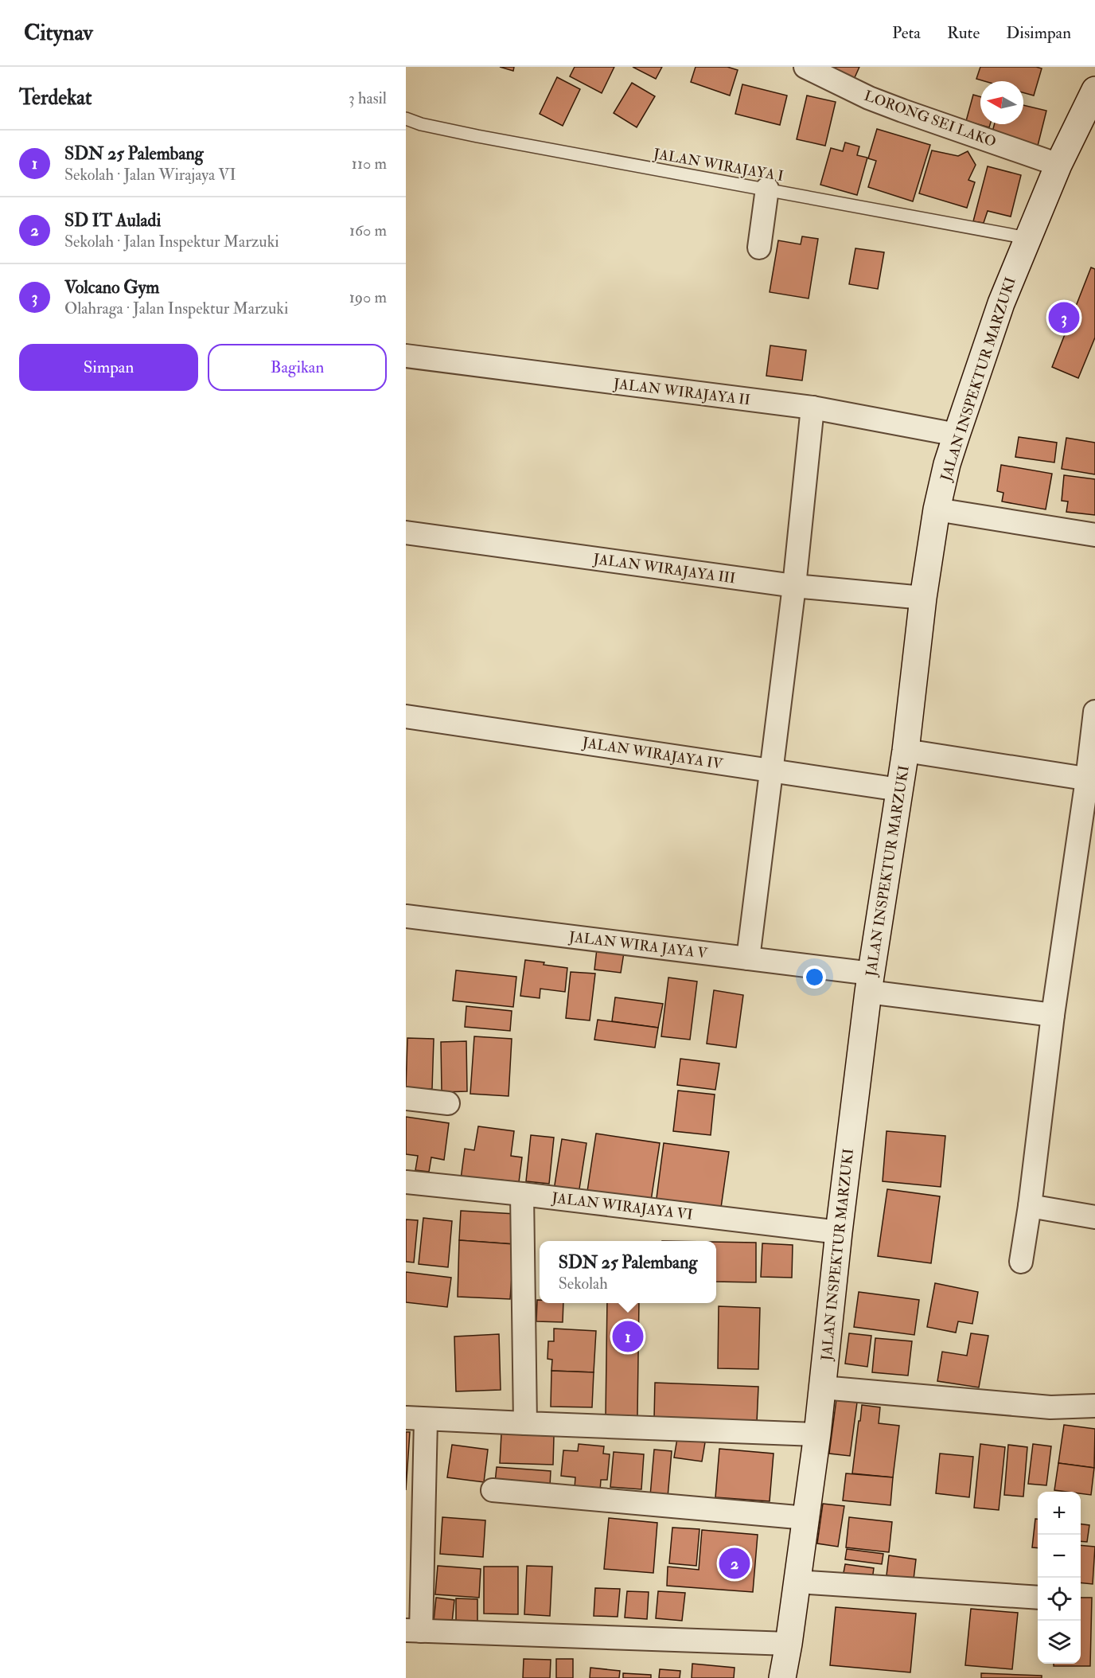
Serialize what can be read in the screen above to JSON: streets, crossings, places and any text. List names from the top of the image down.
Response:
{
  "streets": {
    "street": [
      "LORONG SEI LAKO",
      "JALAN INSPEKTUR MARZUKI",
      "JALAN WIRAJAYA II",
      "JALAN WIRAJAYA III",
      "JALAN WIRAJAYA IV",
      "JALAN WIRA JAYA V",
      "JALAN WIRAJAYA VI"
    ],
    "lane": ["JALAN WIRAJAYA I"]
  },
  "crossings": [
    ["LORONG SEI LAKO", "JALAN INSPEKTUR MARZUKI"],
    ["JALAN WIRAJAYA I", "JALAN INSPEKTUR MARZUKI"],
    ["JALAN INSPEKTUR MARZUKI", "JALAN WIRAJAYA II"],
    ["JALAN INSPEKTUR MARZUKI", "JALAN WIRAJAYA III"],
    ["JALAN INSPEKTUR MARZUKI", "JALAN WIRAJAYA IV"],
    ["JALAN INSPEKTUR MARZUKI", "JALAN WIRA JAYA V"],
    ["JALAN INSPEKTUR MARZUKI", "JALAN WIRAJAYA VI"]
  ],
  "north": "left",
  "page": {
    "header": "Citynav",
    "nav": ["Peta", "Rute", "Disimpan"],
    "heading": ["Terdekat", "3 hasil"],
    "list": [
      {
        "mark": "1",
        "name": "SDN 25 Palembang",
        "note": "Sekolah · Jalan Wirajaya VI",
        "value": "110 m"
      },
      {
        "mark": "2",
        "name": "SD IT Auladi",
        "note": "Sekolah · Jalan Inspektur Marzuki",
        "value": "160 m"
      },
      {
        "mark": "3",
        "name": "Volcano Gym",
        "note": "Olahraga · Jalan Inspektur Marzuki",
        "value": "190 m"
      }
    ],
    "pins": ["3", "1", "2"],
    "buttons": ["Simpan", "Bagikan"],
    "popup": ["SDN 25 Palembang", "Sekolah"],
    "map_buttons": ["+", "−"]
  }
}
